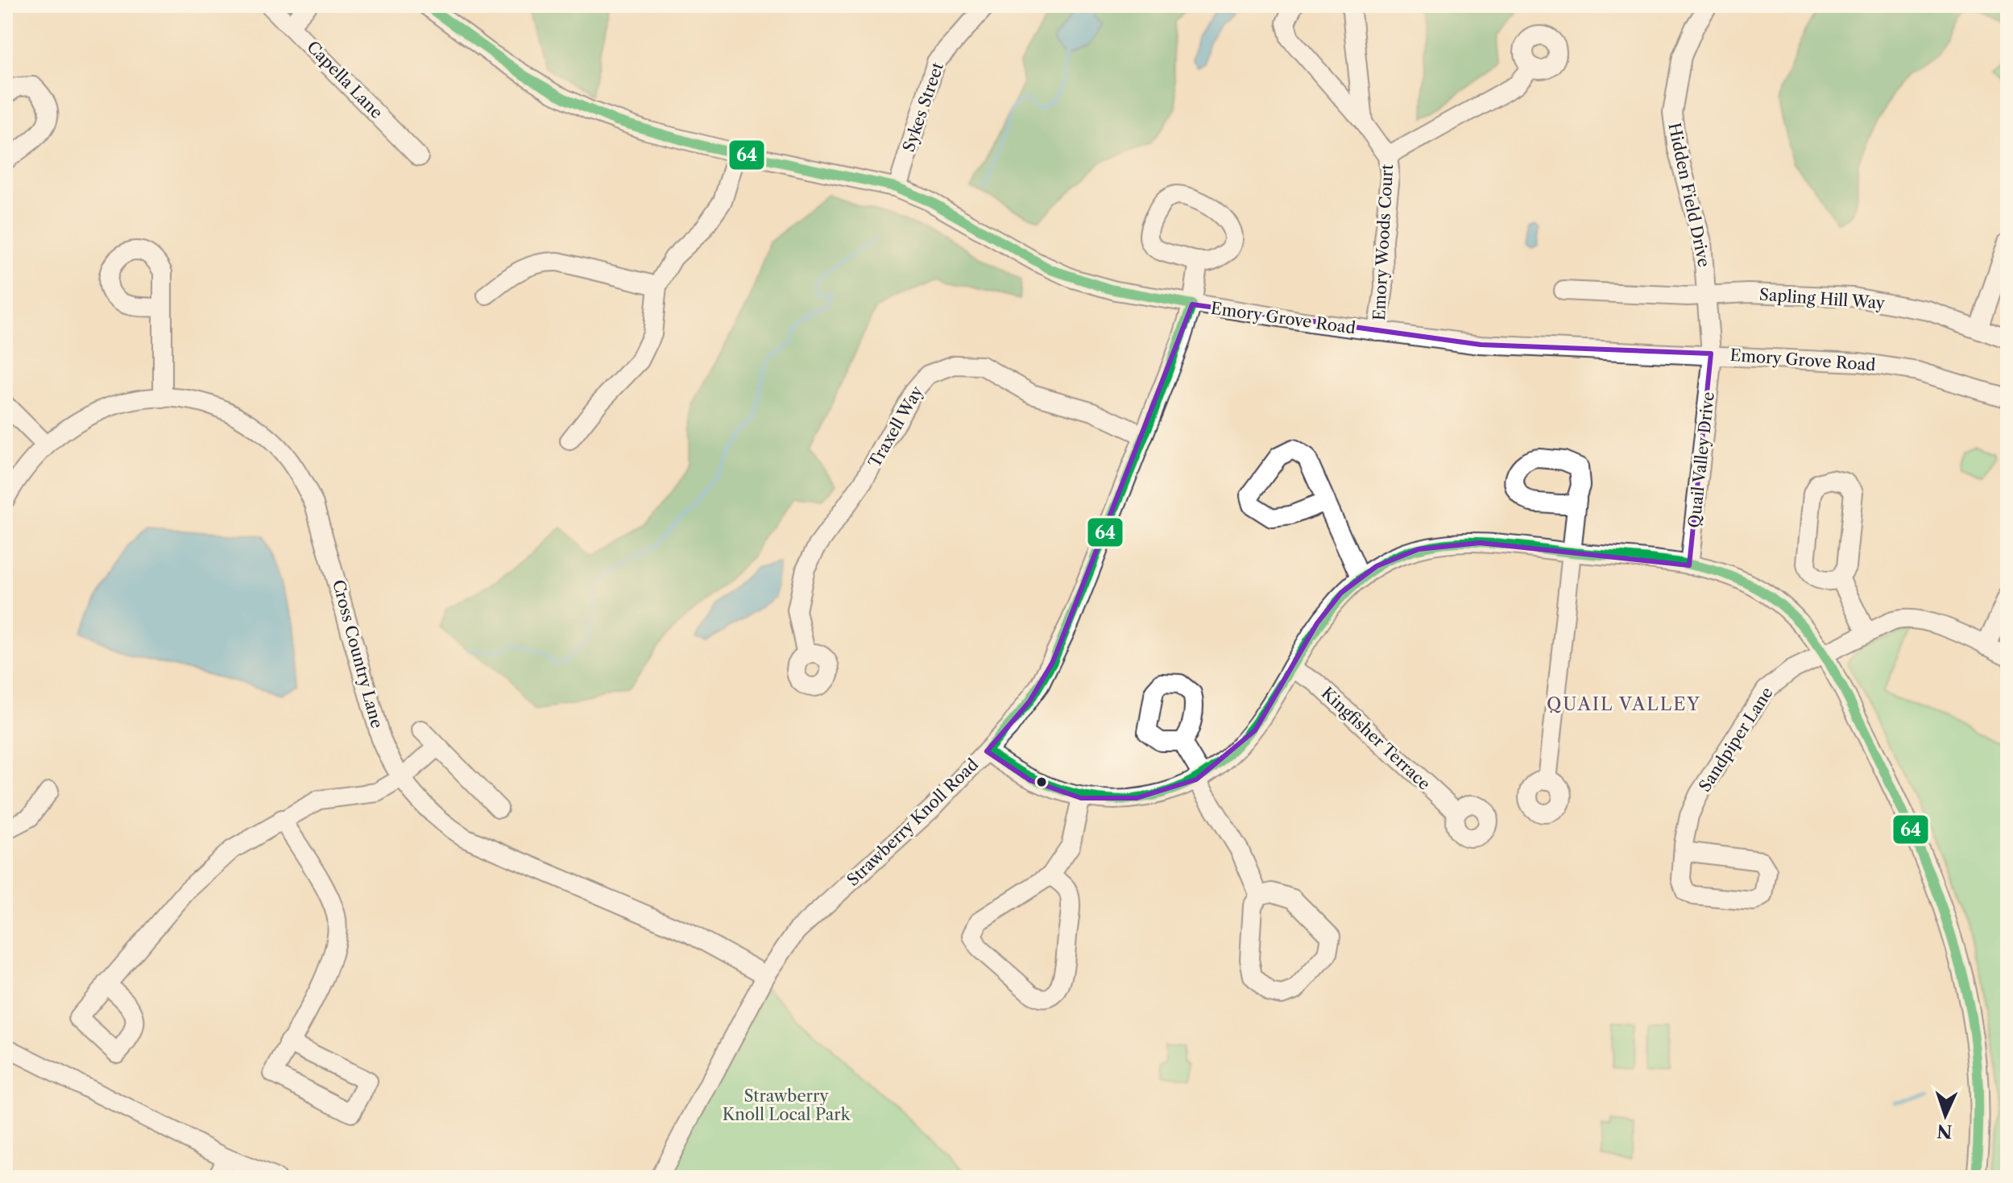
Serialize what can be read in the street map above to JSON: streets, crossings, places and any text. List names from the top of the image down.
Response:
{
  "streets": {
    "street": [
      "Capella Lane",
      "Sykes Street",
      "Hidden Field Drive",
      "Emory Woods Court",
      "Sapling Hill Way",
      "Emory Grove Road",
      "Traxell Way",
      "Quail Valley Drive",
      "Cross Country Lane",
      "Kingfisher Terrace",
      "Sandpiper Lane",
      "Strawberry Knoll Road"
    ]
  },
  "crossings": [
    ["Sykes Street", "Emory Grove Road"],
    ["Hidden Field Drive", "Sapling Hill Way"],
    ["Hidden Field Drive", "Emory Grove Road"],
    ["Hidden Field Drive", "Quail Valley Drive"],
    ["Emory Woods Court", "Emory Grove Road"],
    ["Emory Grove Road", "Quail Valley Drive"],
    ["Emory Grove Road", "Strawberry Knoll Road"],
    ["Traxell Way", "Strawberry Knoll Road"],
    ["Cross Country Lane", "Strawberry Knoll Road"]
  ],
  "districts": ["QUAIL VALLEY"],
  "parks": ["Strawberry Knoll Local Park"],
  "lines": ["transit line 64"],
  "north": "bottom"
}
